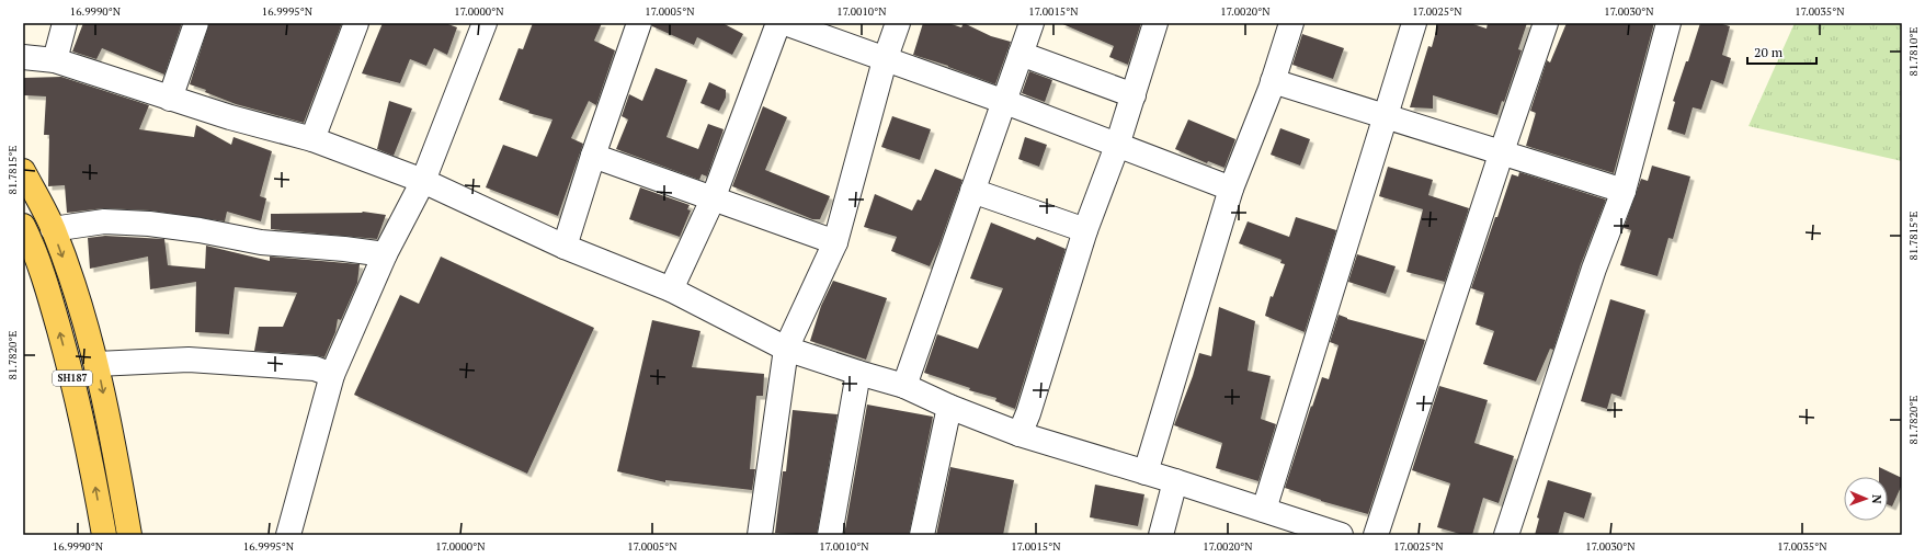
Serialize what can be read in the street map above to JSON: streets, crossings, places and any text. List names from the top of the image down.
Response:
{
  "streets": {
    "main road": ["SH187"]
  },
  "scale_bar": "20 m",
  "north": "right",
  "coordinates": [
    "16.9990°N",
    "16.9995°N",
    "17.0000°N",
    "17.0005°N",
    "17.0010°N",
    "17.0015°N",
    "17.0020°N",
    "17.0025°N",
    "17.0030°N",
    "17.0035°N",
    "81.7810°E",
    "81.7815°E",
    "81.7820°E"
  ]
}
